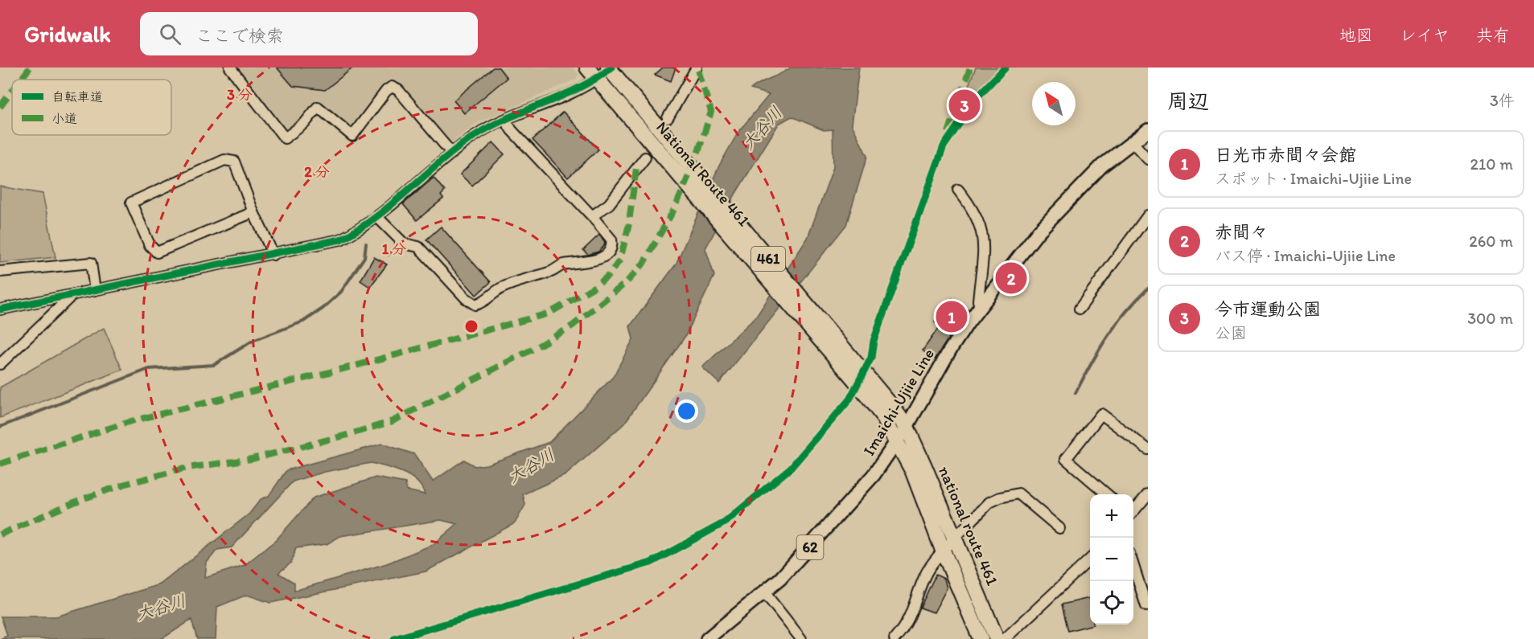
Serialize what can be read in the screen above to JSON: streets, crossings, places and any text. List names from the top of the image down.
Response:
{
  "streets": {
    "highway": ["National Route 461", "461", "national route 461"],
    "main road": ["Imaichi-Ujiie Line", "62"]
  },
  "crossings": [
    ["National Route 461", "Imaichi-Ujiie Line"],
    ["National Route 461", "national route 461"],
    ["Imaichi-Ujiie Line", "national route 461"]
  ],
  "water": ["大谷川"],
  "legend": ["自転車道", "小道"],
  "north": "top left",
  "page": {
    "header": "Gridwalk",
    "search": "ここで検索",
    "nav": ["地図", "レイヤ", "共有"],
    "heading": ["周辺", "3件"],
    "pins": ["3", "2", "1"],
    "list": [
      {
        "mark": "1",
        "name": "日光市赤間々会館",
        "note": "スポット · Imaichi-Ujiie Line",
        "value": "210 m"
      },
      {
        "mark": "2",
        "name": "赤間々",
        "note": "バス停 · Imaichi-Ujiie Line",
        "value": "260 m"
      },
      {
        "mark": "3",
        "name": "今市運動公園",
        "note": "公園",
        "value": "300 m"
      }
    ],
    "map_buttons": ["+", "−"]
  },
  "rings": ["3 分", "2 分", "1 分"]
}
